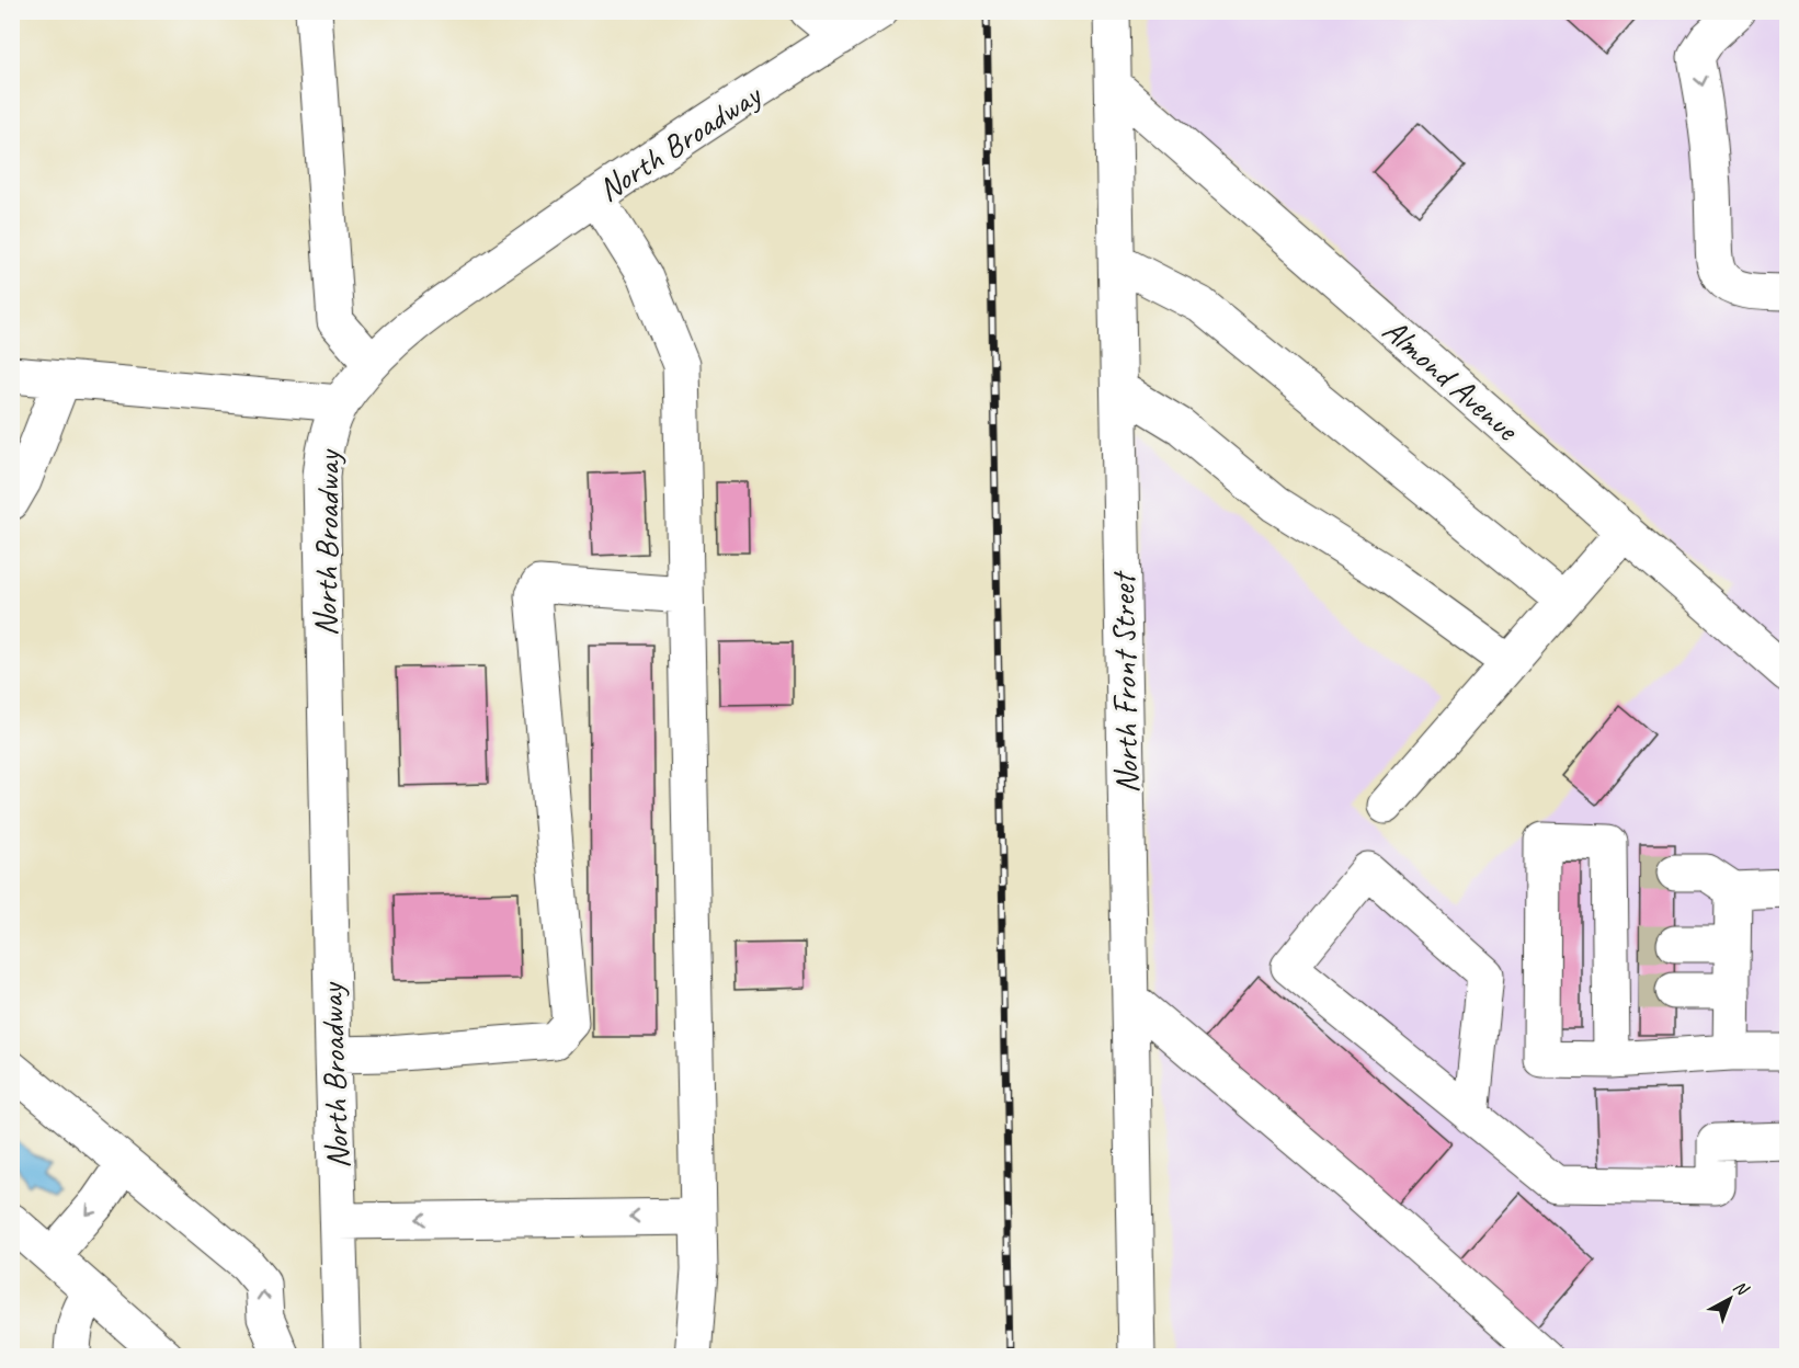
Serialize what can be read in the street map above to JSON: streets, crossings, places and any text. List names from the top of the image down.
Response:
{
  "streets": {
    "street": ["North Broadway", "Almond Avenue", "North Front Street"]
  },
  "crossings": [
    ["Almond Avenue", "North Front Street"]
  ],
  "north": "top right"
}
